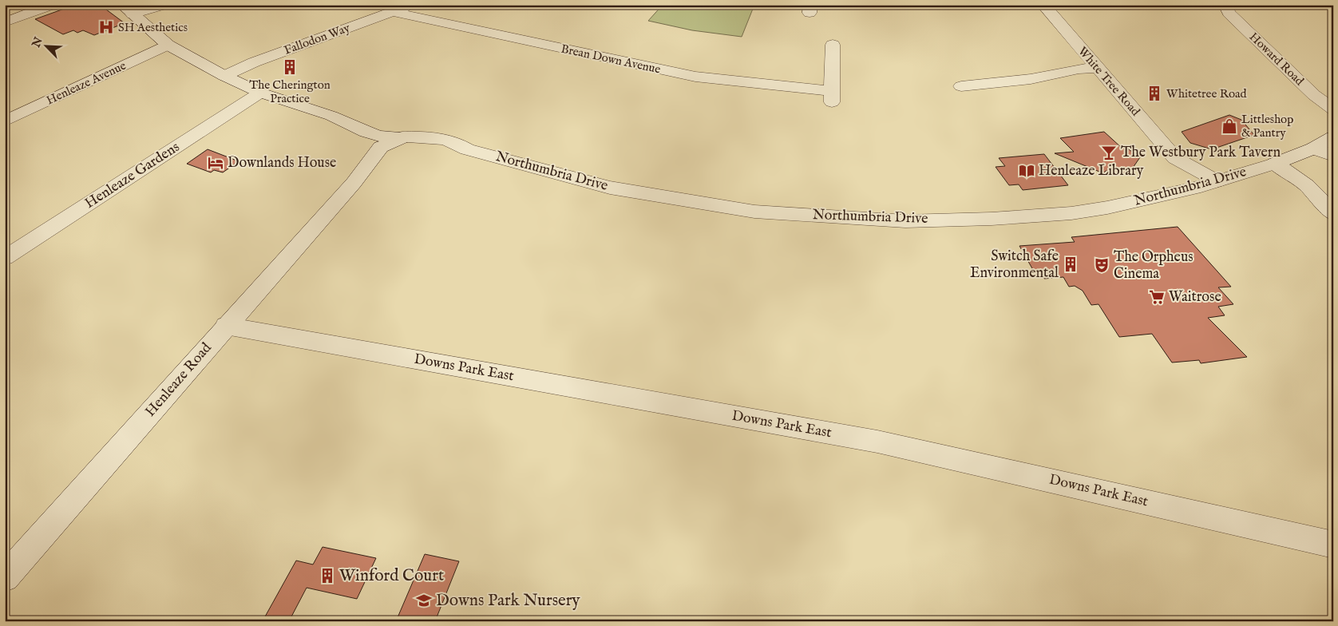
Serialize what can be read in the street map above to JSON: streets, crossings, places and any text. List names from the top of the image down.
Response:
{
  "streets": {
    "street": [
      "Fallodon Way",
      "Brean Down Avenue",
      "Howard Road",
      "White Tree Road",
      "Henleaze Avenue",
      "Northumbria Drive",
      "Henleaze Gardens",
      "Downs Park East",
      "Henleaze Road"
    ]
  },
  "crossings": [
    ["Fallodon Way", "Brean Down Avenue"],
    ["White Tree Road", "Northumbria Drive"],
    ["Northumbria Drive", "Henleaze Road"],
    ["Downs Park East", "Henleaze Road"]
  ],
  "places": {
    "hospital": ["SH Aesthetics"],
    "building": [
      "The Cherington Practice",
      "Whitetree Road",
      "Switch Safe Environmental",
      "Winford Court"
    ],
    "shop": ["Littleshop & Pantry"],
    "bar": ["The Westbury Park Tavern"],
    "hotel": ["Downlands House"],
    "library": ["Henleaze Library"],
    "theatre": ["The Orpheus Cinema"],
    "supermarket": ["Waitrose"],
    "school or university": ["Downs Park Nursery"]
  },
  "north": "top left"
}
